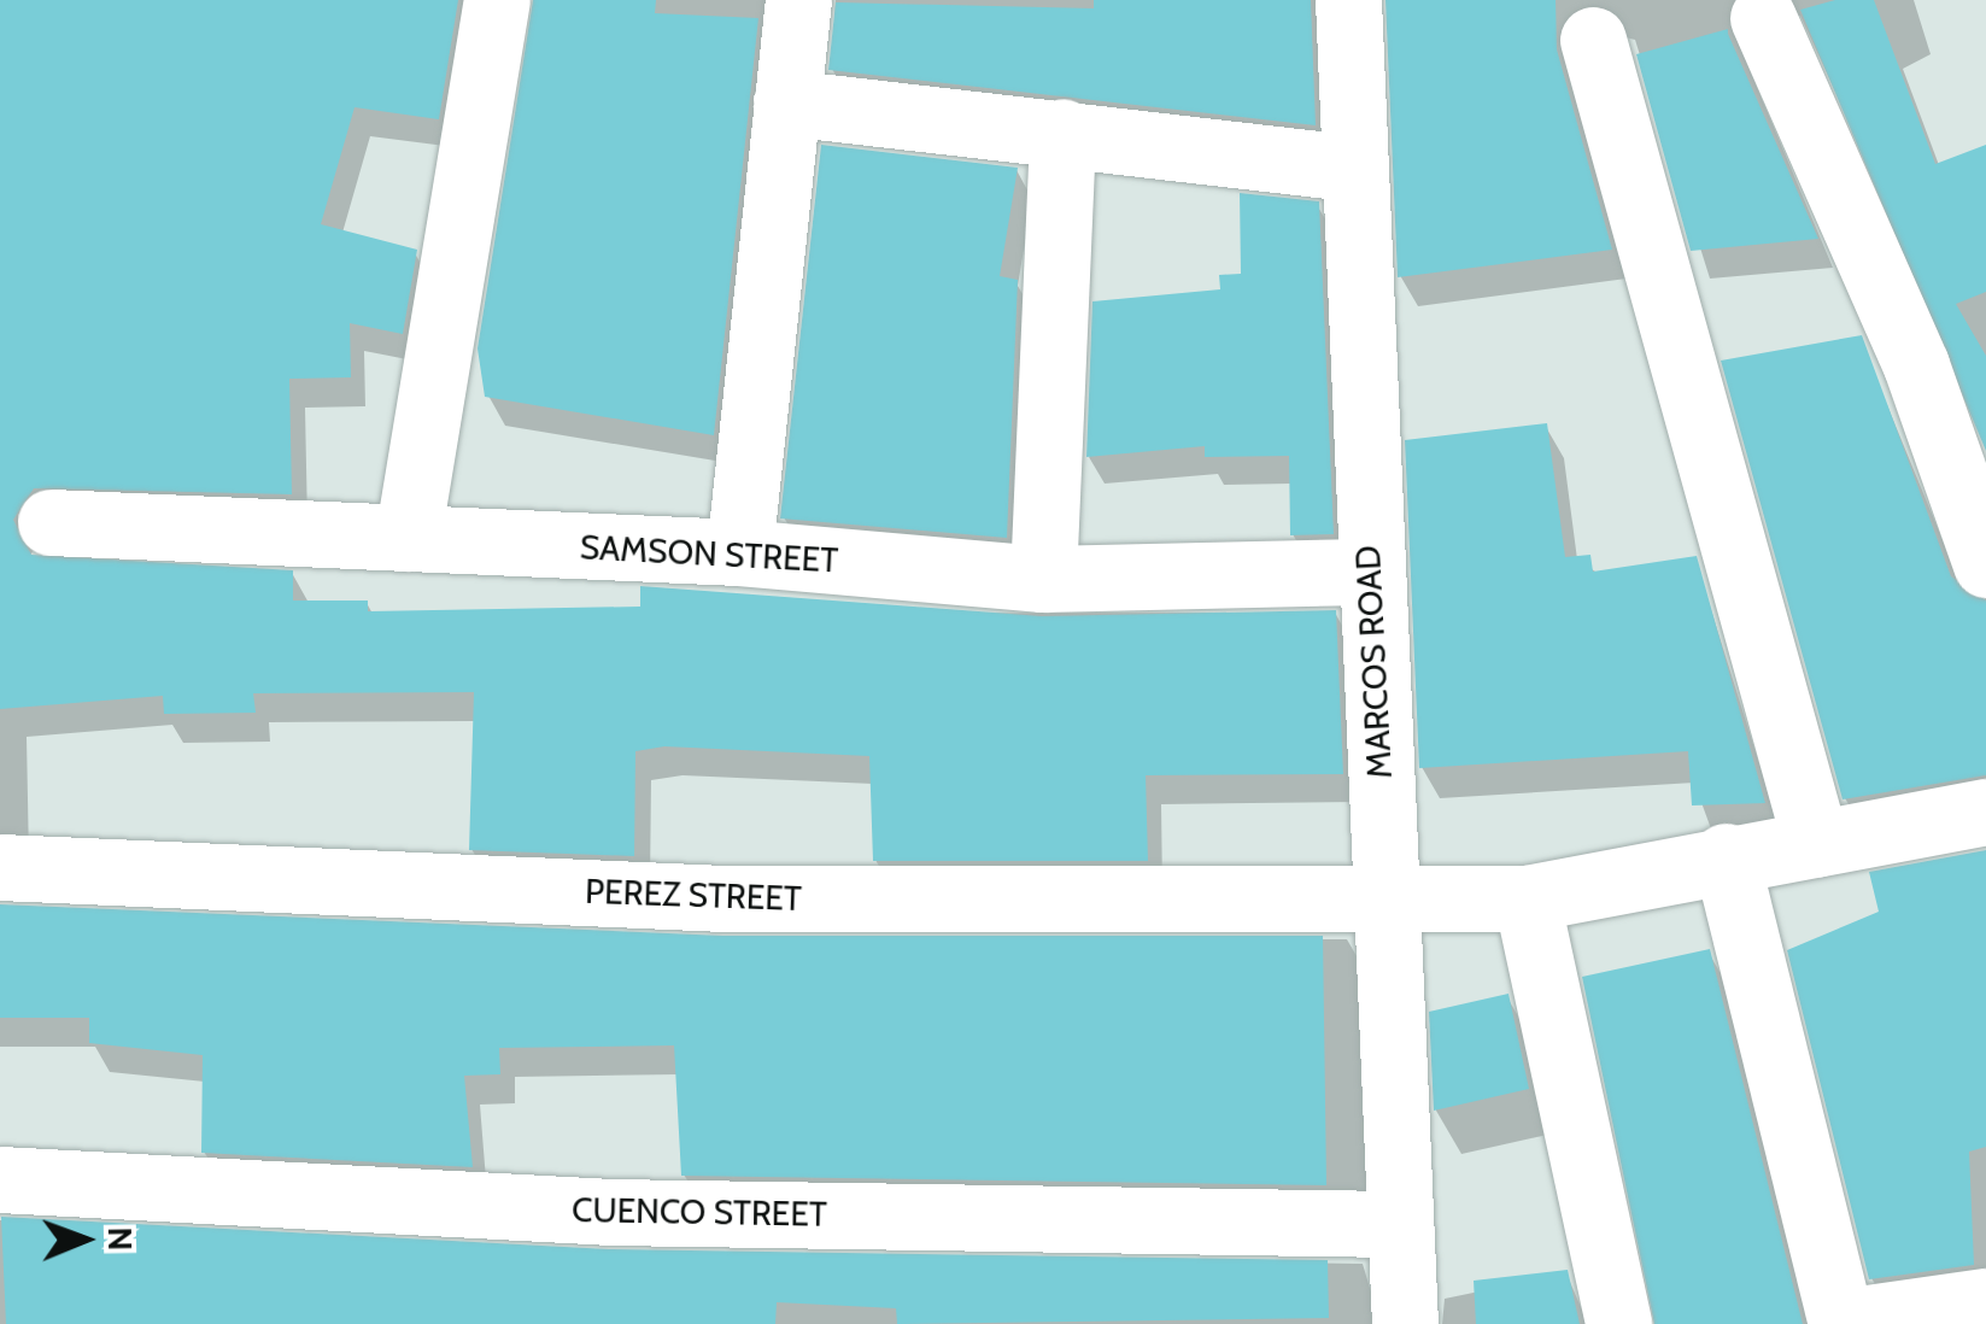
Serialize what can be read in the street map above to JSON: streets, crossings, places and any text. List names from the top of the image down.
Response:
{
  "streets": {
    "street": [
      "SAMSON STREET",
      "MARCOS ROAD",
      "PEREZ STREET",
      "CUENCO STREET"
    ]
  },
  "crossings": [
    ["SAMSON STREET", "MARCOS ROAD"],
    ["MARCOS ROAD", "PEREZ STREET"],
    ["MARCOS ROAD", "CUENCO STREET"]
  ],
  "north": "right"
}
